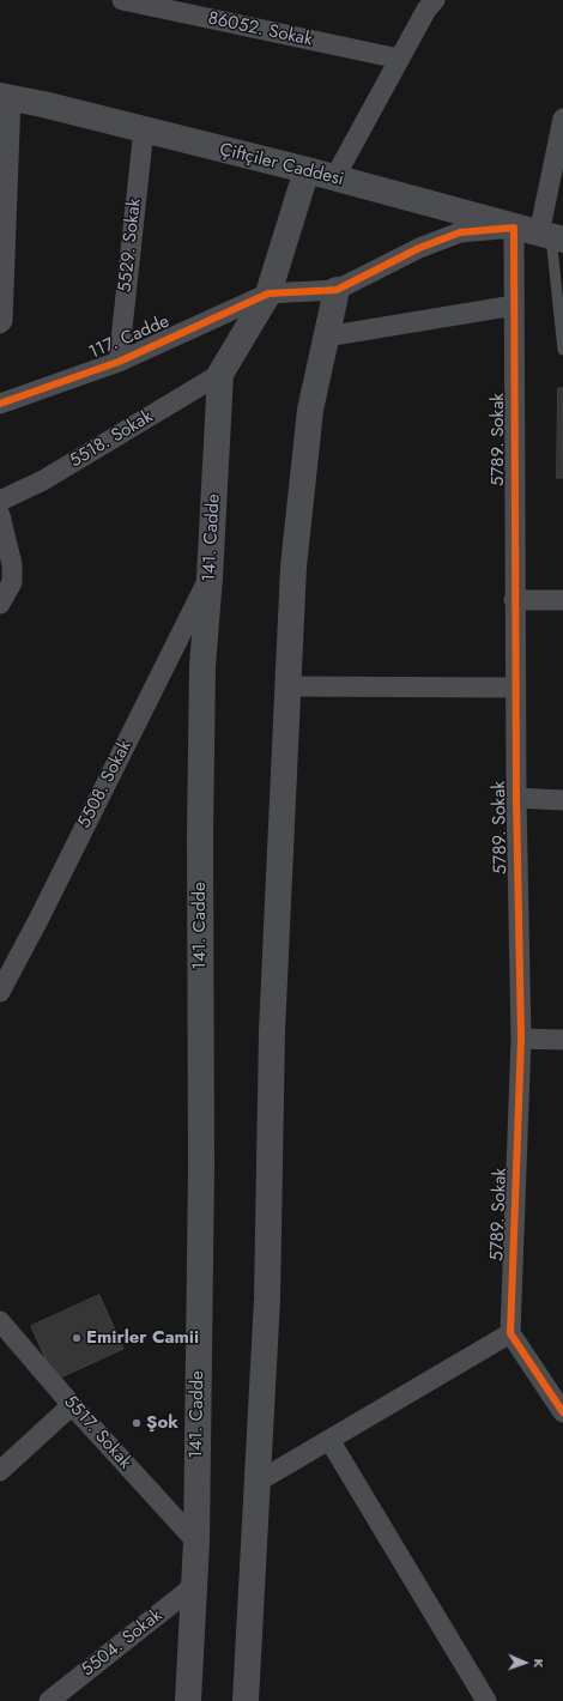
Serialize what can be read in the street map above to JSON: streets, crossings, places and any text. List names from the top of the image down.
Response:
{
  "streets": {
    "street": [
      "86052. Sokak",
      "Çiftçiler Caddesi",
      "5529. Sokak",
      "117. Cadde",
      "5518. Sokak",
      "5789. Sokak",
      "141. Cadde",
      "5508. Sokak",
      "5517. Sokak",
      "5504. Sokak"
    ]
  },
  "crossings": [
    ["Çiftçiler Caddesi", "5529. Sokak"],
    ["Çiftçiler Caddesi", "5789. Sokak"],
    ["Çiftçiler Caddesi", "141. Cadde"],
    ["5529. Sokak", "117. Cadde"],
    ["117. Cadde", "141. Cadde"],
    ["5518. Sokak", "141. Cadde"],
    ["141. Cadde", "5508. Sokak"],
    ["141. Cadde", "5517. Sokak"],
    ["141. Cadde", "5504. Sokak"]
  ],
  "places": ["Emirler Camii", "Şok"],
  "north": "right"
}
